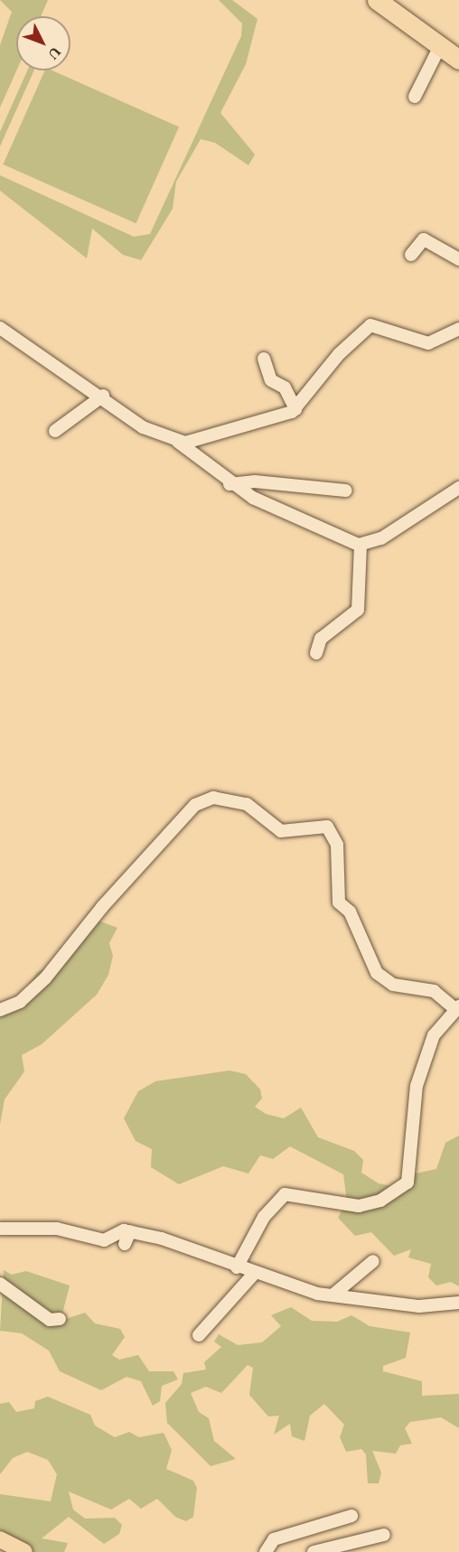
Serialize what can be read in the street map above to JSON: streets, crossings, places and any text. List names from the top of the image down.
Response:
{
  "north": "bottom right"
}
